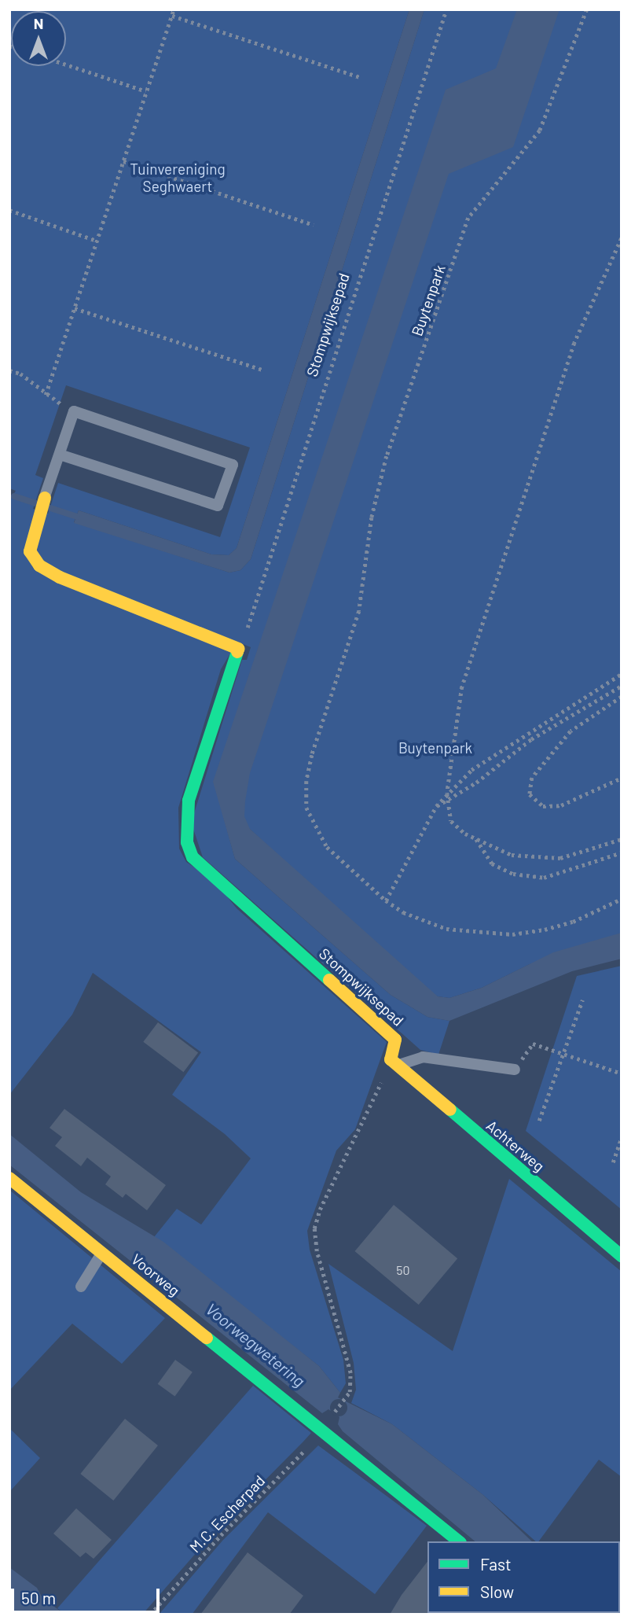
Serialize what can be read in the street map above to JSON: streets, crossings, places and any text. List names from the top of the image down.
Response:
{
  "streets": {
    "street": ["Stompwijksepad", "Achterweg", "Voorweg"],
    "path": ["Buytenpark", "M.C. Escherpad"]
  },
  "crossings": [
    ["Stompwijksepad", "Achterweg"],
    ["Voorweg", "M.C. Escherpad"]
  ],
  "water": ["Voorwegwetering"],
  "parks": ["Tuinvereniging Seghwaert", "Buytenpark"],
  "house_numbers": ["50"],
  "legend": ["Fast", "Slow"],
  "scale_bar": "50 m",
  "north": "top"
}
